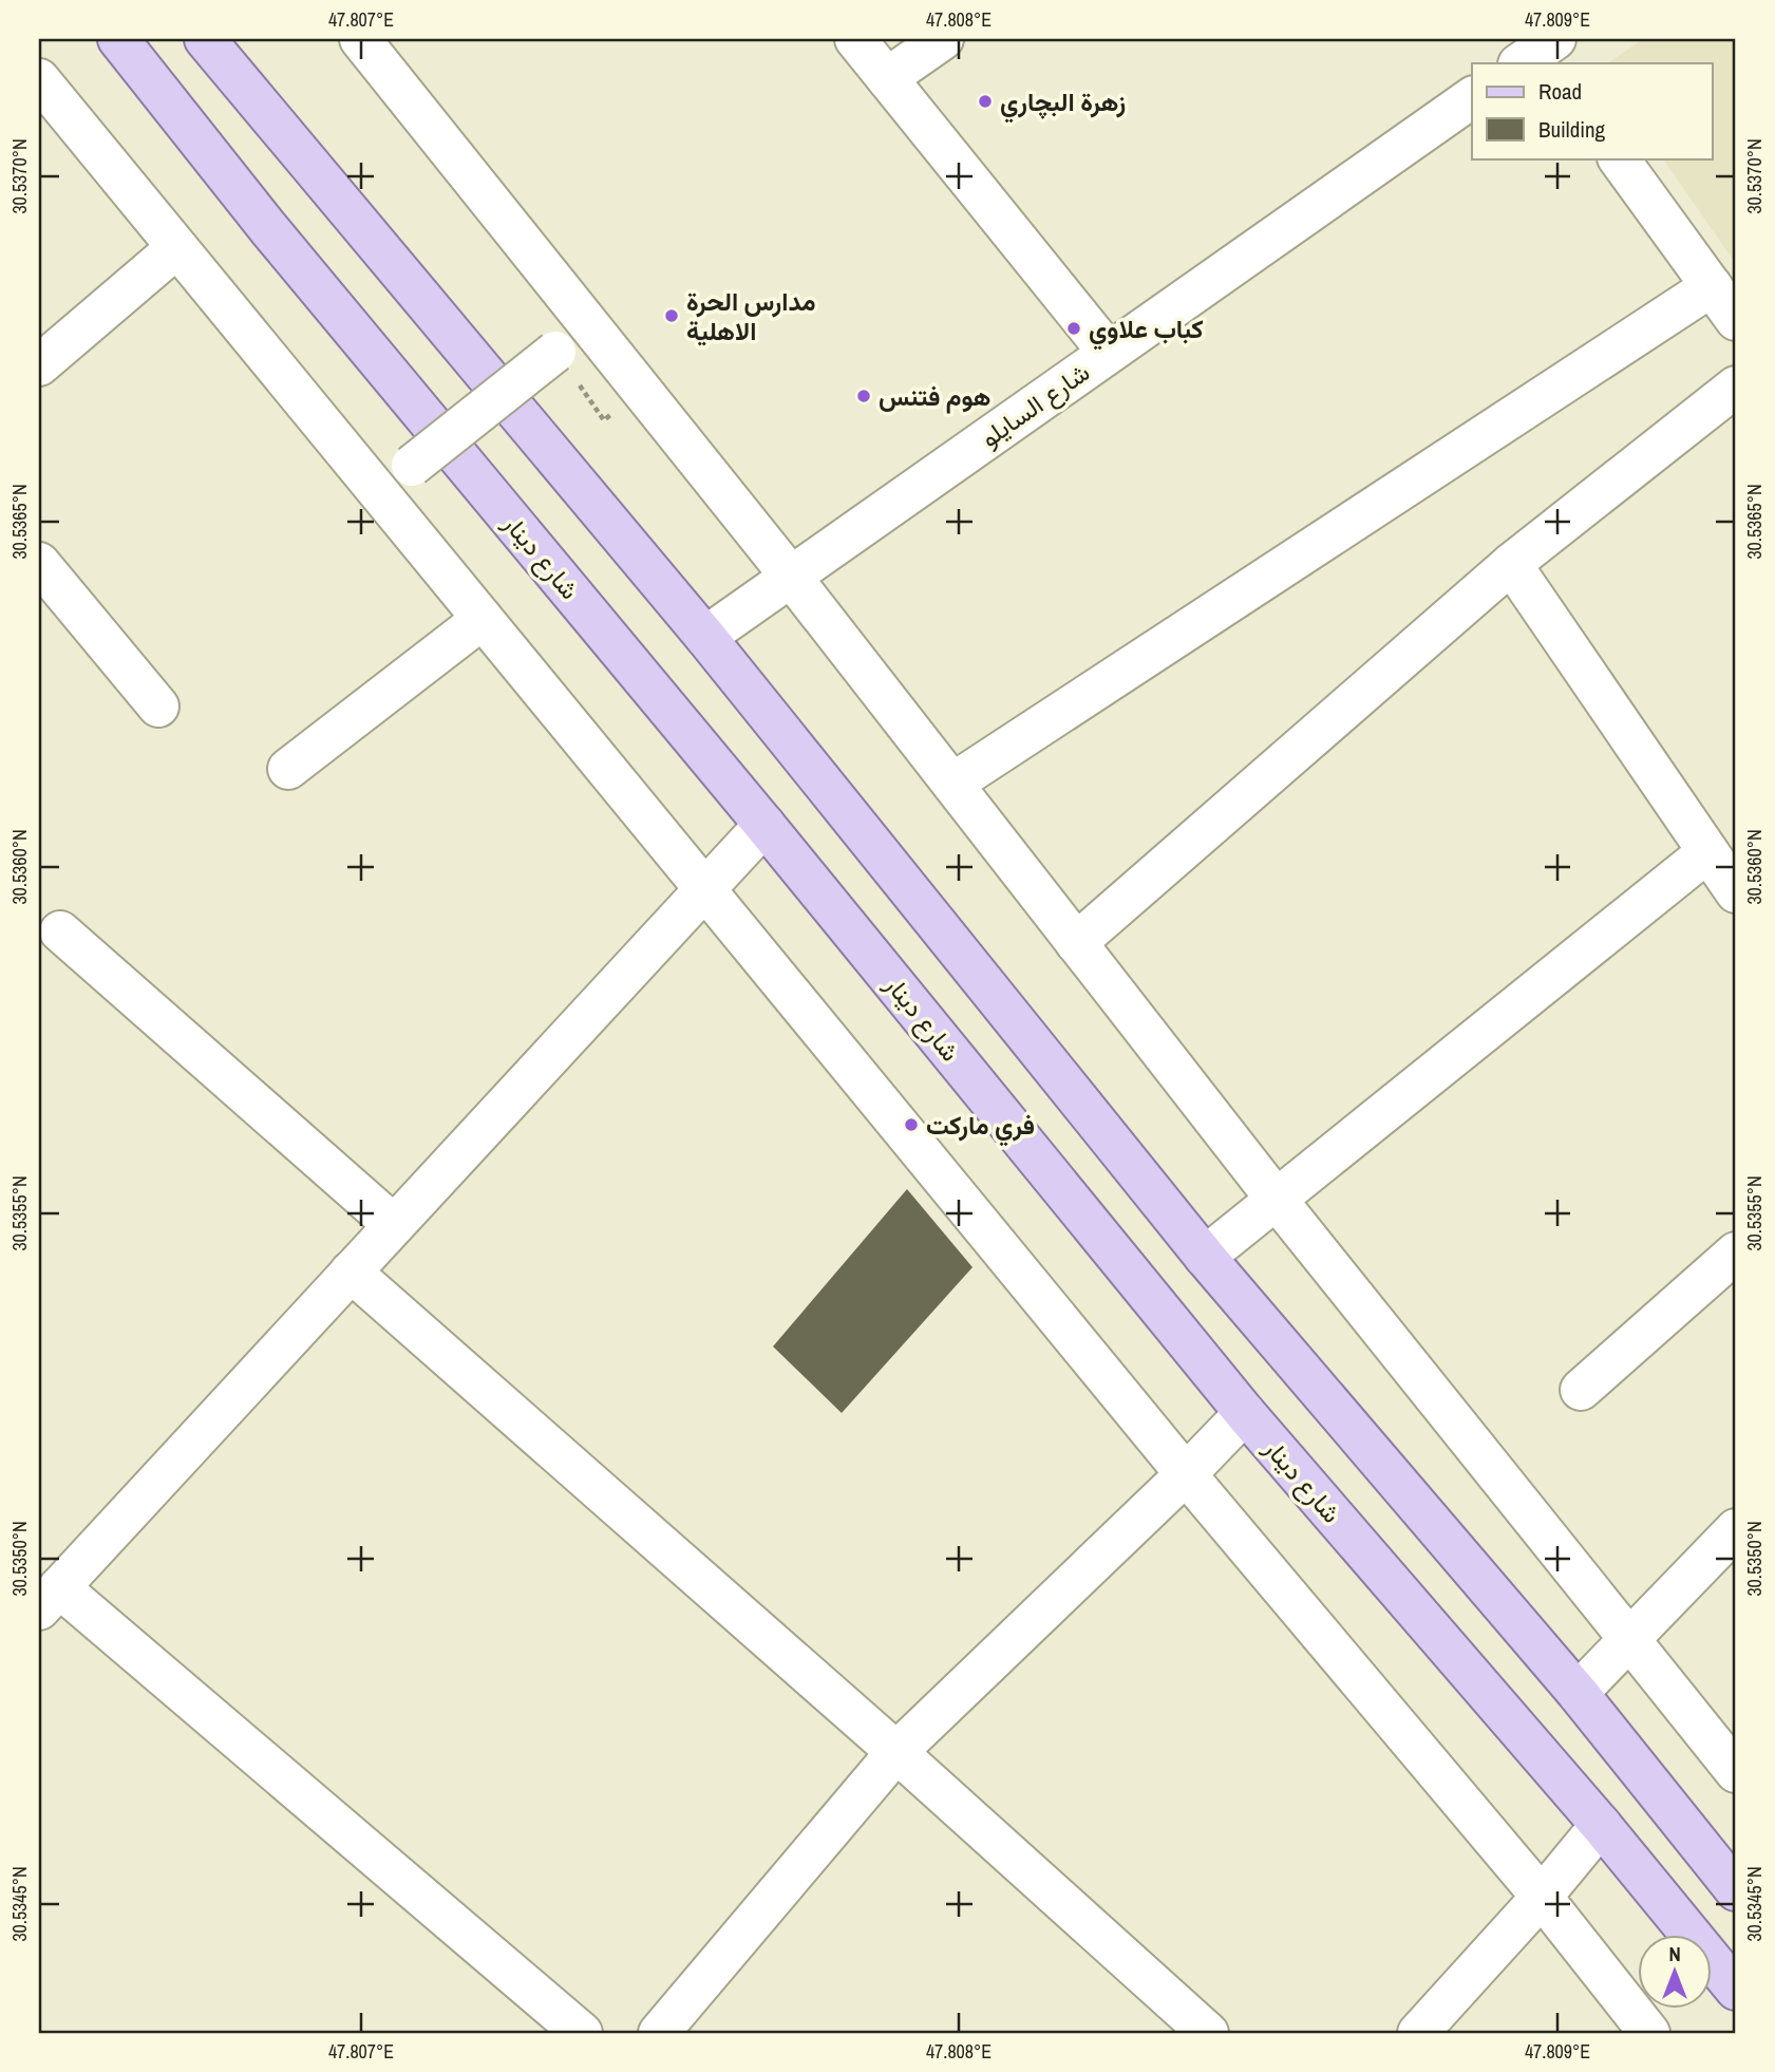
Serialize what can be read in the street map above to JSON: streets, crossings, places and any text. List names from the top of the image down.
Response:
{
  "streets": {
    "main road": ["شارع دينار"],
    "street": ["شارع السايلو"]
  },
  "places": [
    "زهرة البچاري",
    "مدارس الحرة الاهلية",
    "كباب علاوي",
    "هوم فتنس",
    "فري ماركت"
  ],
  "legend": ["Road", "Building"],
  "north": "top",
  "coordinates": [
    "47.807°E",
    "47.808°E",
    "47.809°E",
    "30.5370°N",
    "30.5365°N",
    "30.5360°N",
    "30.5355°N",
    "30.5350°N",
    "30.5345°N"
  ]
}
